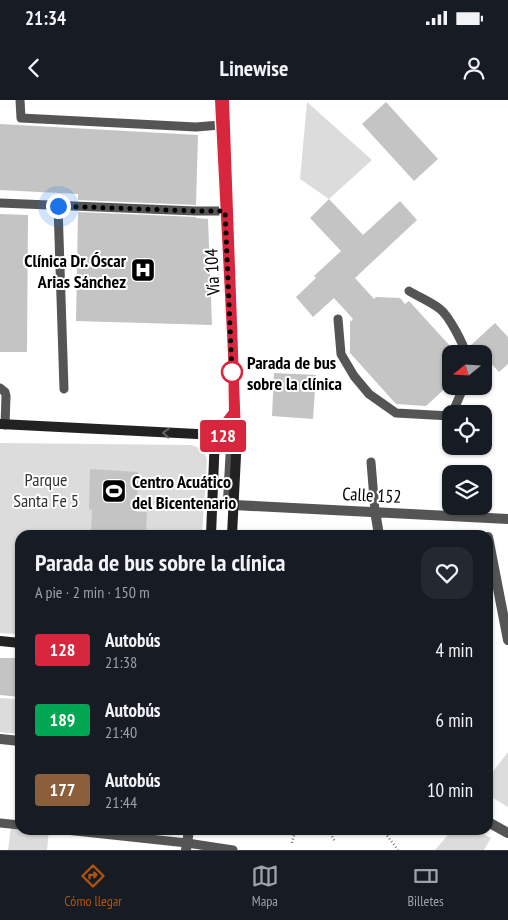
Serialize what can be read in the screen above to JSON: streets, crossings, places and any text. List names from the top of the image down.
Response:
{
  "streets": {
    "main road": ["Vía 104"],
    "street": ["Calle 152"]
  },
  "crossings": [
    ["Vía 104", "Calle 152"]
  ],
  "parks": ["Parque Santa Fe 5"],
  "places": {
    "hospital": ["Clínica Dr. Óscar Arias Sánchez"],
    "other": ["Parada de bus sobre la clínica"],
    "sports": ["Centro Acuático del Bicentenario"]
  },
  "lines": ["bus line 128"],
  "north": "left",
  "page": {
    "status": "21:34",
    "header": "Linewise",
    "on_map": "128",
    "heading": ["Parada de bus sobre la clínica", "A pie · 2 min · 150 m"],
    "list": [
      {
        "mark": "128",
        "name": "Autobús",
        "note": "21:38",
        "value": "4 min"
      },
      {
        "mark": "189",
        "name": "Autobús",
        "note": "21:40",
        "value": "6 min"
      },
      {
        "mark": "177",
        "name": "Autobús",
        "note": "21:44",
        "value": "10 min"
      }
    ],
    "tabs": ["Cómo llegar", "Mapa", "Billetes"]
  }
}
